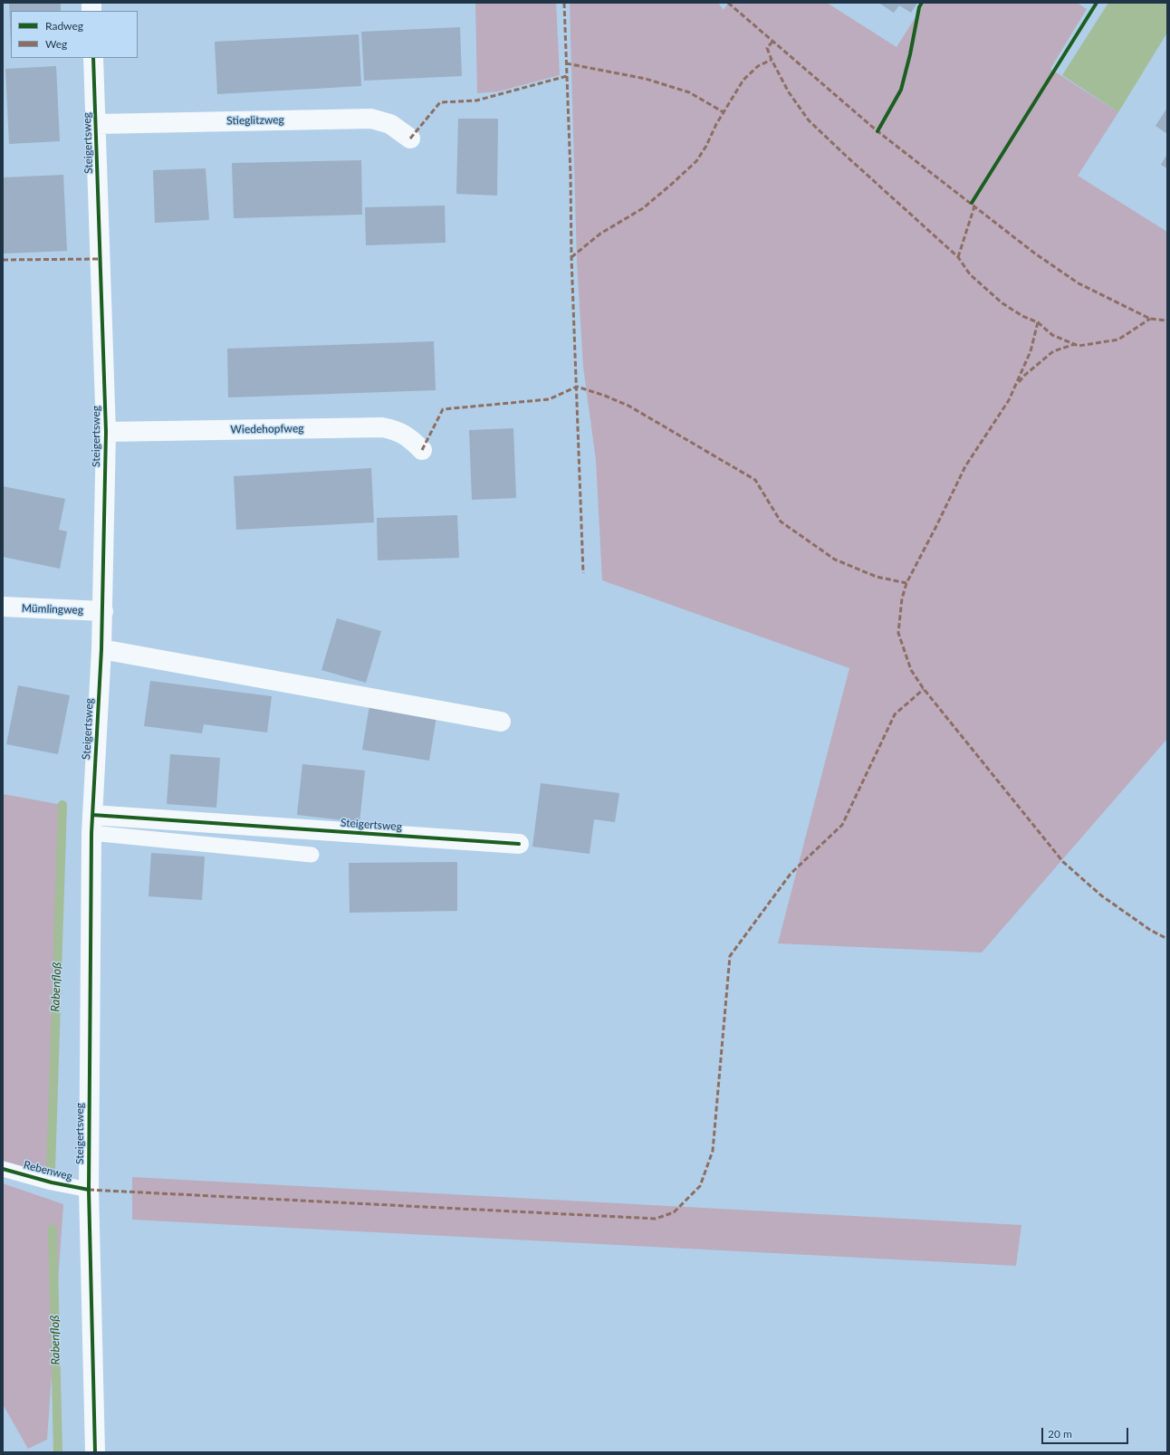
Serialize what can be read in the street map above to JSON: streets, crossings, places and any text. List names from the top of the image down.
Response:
{
  "streets": {
    "street": [
      "Stieglitzweg",
      "Steigertsweg",
      "Wiedehopfweg",
      "Mümlingweg"
    ],
    "lane": ["Rebenweg"]
  },
  "crossings": [
    ["Stieglitzweg", "Steigertsweg"],
    ["Steigertsweg", "Wiedehopfweg"],
    ["Steigertsweg", "Mümlingweg"],
    ["Steigertsweg", "Rebenweg"]
  ],
  "water": ["Rabenfloß"],
  "legend": ["Radweg", "Weg"],
  "scale_bar": "20 m"
}
